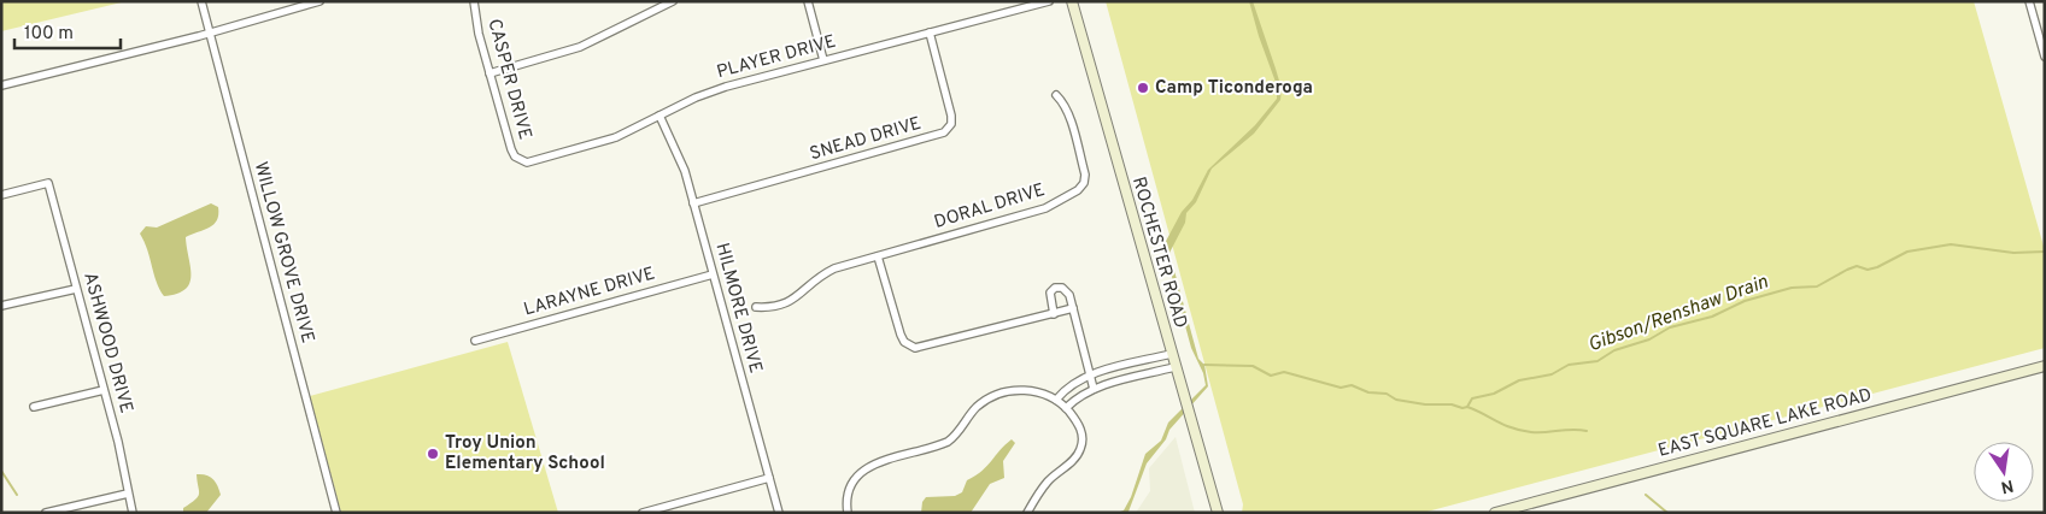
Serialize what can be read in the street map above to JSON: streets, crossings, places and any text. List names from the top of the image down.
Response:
{
  "streets": {
    "main road": ["ROCHESTER ROAD", "EAST SQUARE LAKE ROAD"],
    "street": [
      "PLAYER DRIVE",
      "CASPER DRIVE",
      "SNEAD DRIVE",
      "DORAL DRIVE",
      "WILLOW GROVE DRIVE",
      "LARAYNE DRIVE",
      "HILMORE DRIVE",
      "ASHWOOD DRIVE"
    ]
  },
  "crossings": [
    ["PLAYER DRIVE", "CASPER DRIVE"],
    ["PLAYER DRIVE", "SNEAD DRIVE"],
    ["PLAYER DRIVE", "HILMORE DRIVE"],
    ["SNEAD DRIVE", "HILMORE DRIVE"],
    ["LARAYNE DRIVE", "HILMORE DRIVE"]
  ],
  "water": ["Gibson/Renshaw Drain"],
  "places": ["Camp Ticonderoga", "Troy Union Elementary School"],
  "scale_bar": "100 m",
  "north": "bottom"
}
